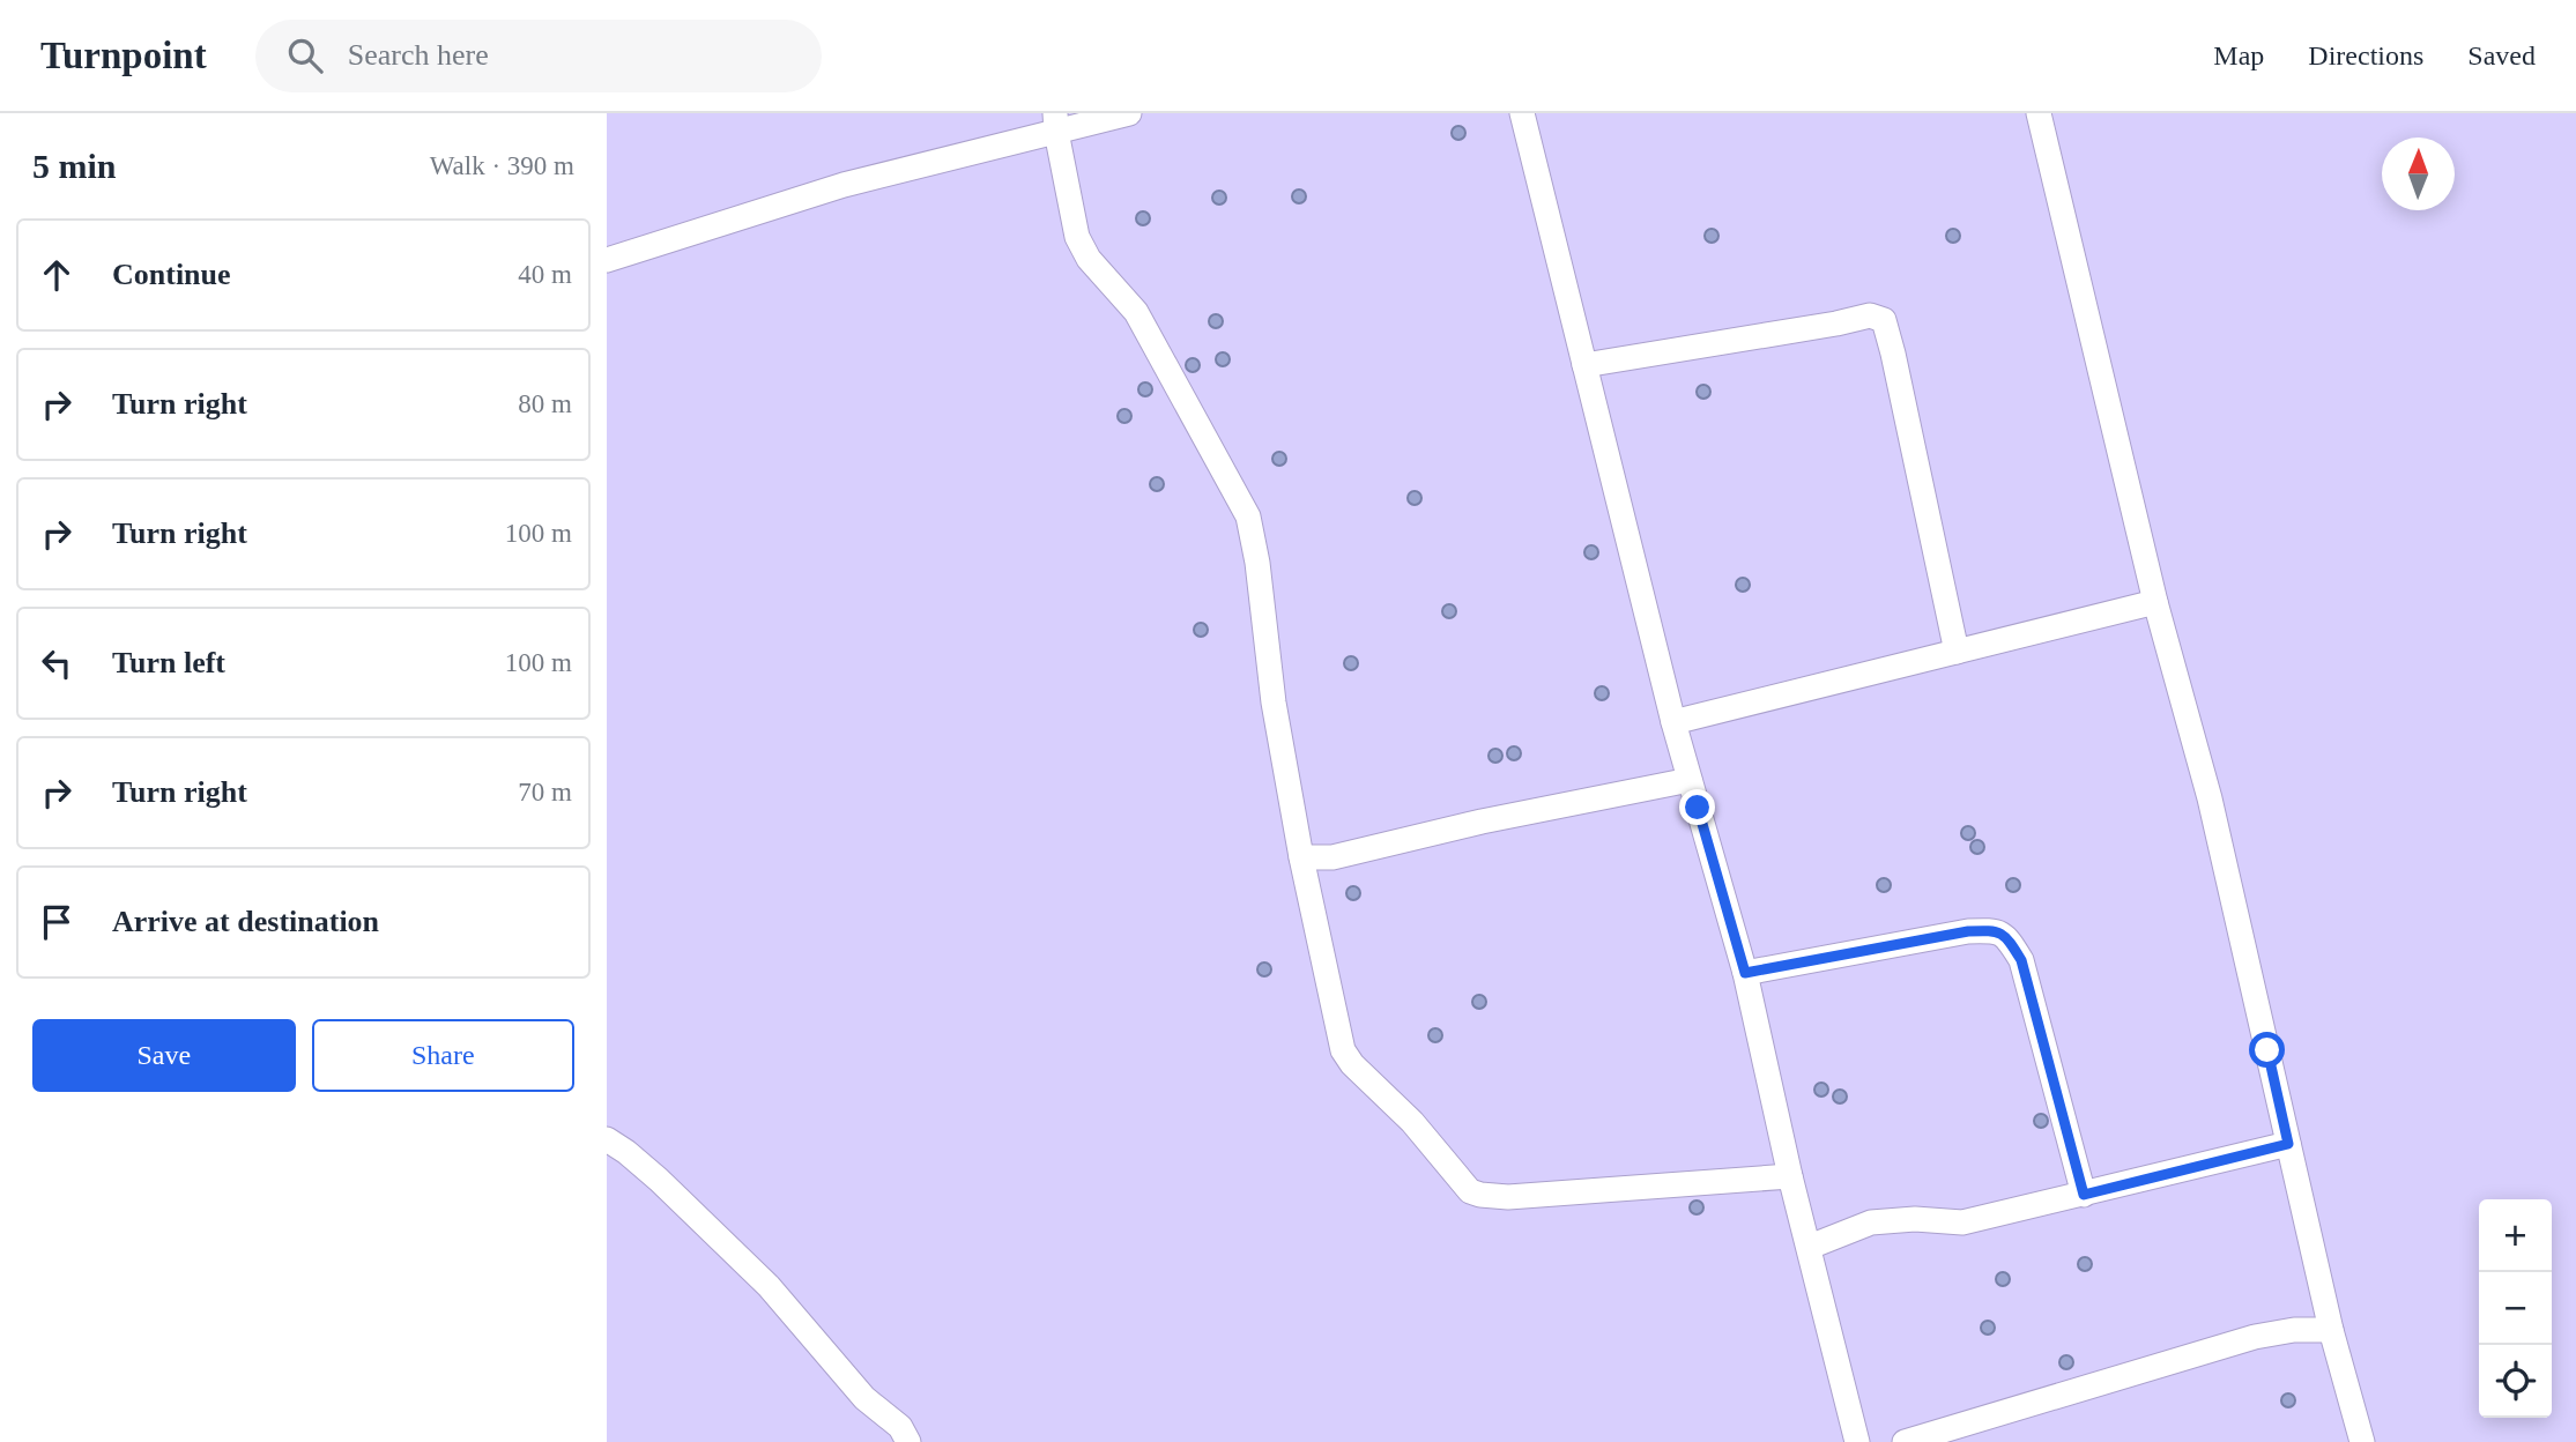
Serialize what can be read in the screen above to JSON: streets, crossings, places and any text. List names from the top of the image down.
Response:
{
  "north": "top",
  "page": {
    "header": "Turnpoint",
    "search": "Search here",
    "nav": ["Map", "Directions", "Saved"],
    "heading": ["5 min", "Walk · 390 m"],
    "list": [
      ["Continue", "40 m"],
      ["Turn right", "80 m"],
      ["Turn right", "100 m"],
      ["Turn left", "100 m"],
      ["Turn right", "70 m"],
      "Arrive at destination"
    ],
    "buttons": ["Save", "Share"],
    "map_buttons": ["+", "−"]
  }
}
